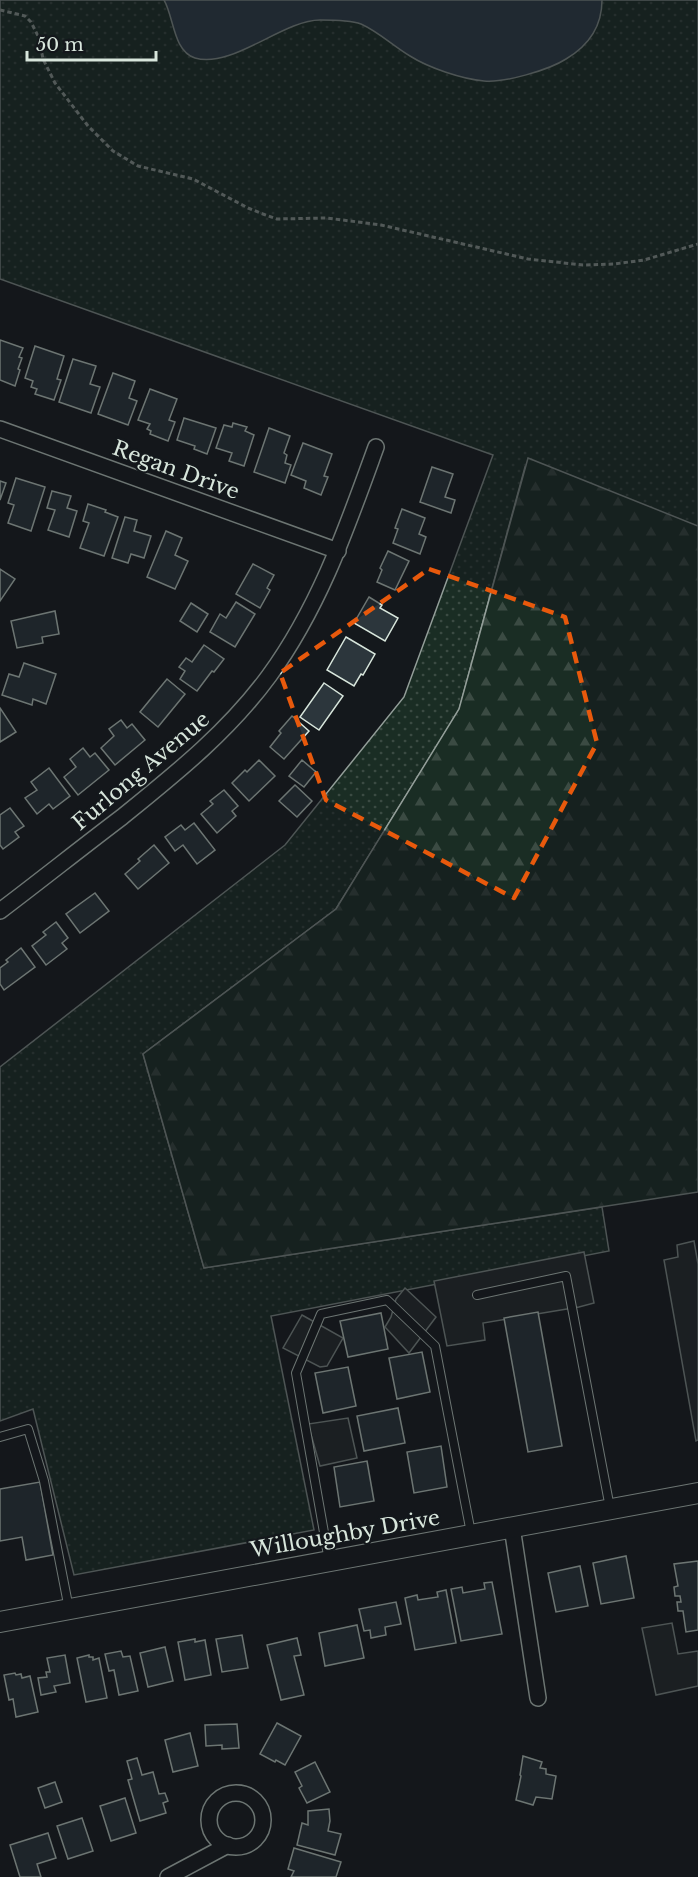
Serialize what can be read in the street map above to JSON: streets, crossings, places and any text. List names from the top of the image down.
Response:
{
  "streets": {
    "street": ["Regan Drive", "Furlong Avenue", "Willoughby Drive"]
  },
  "crossings": [
    ["Regan Drive", "Furlong Avenue"]
  ],
  "scale_bar": "50 m"
}
